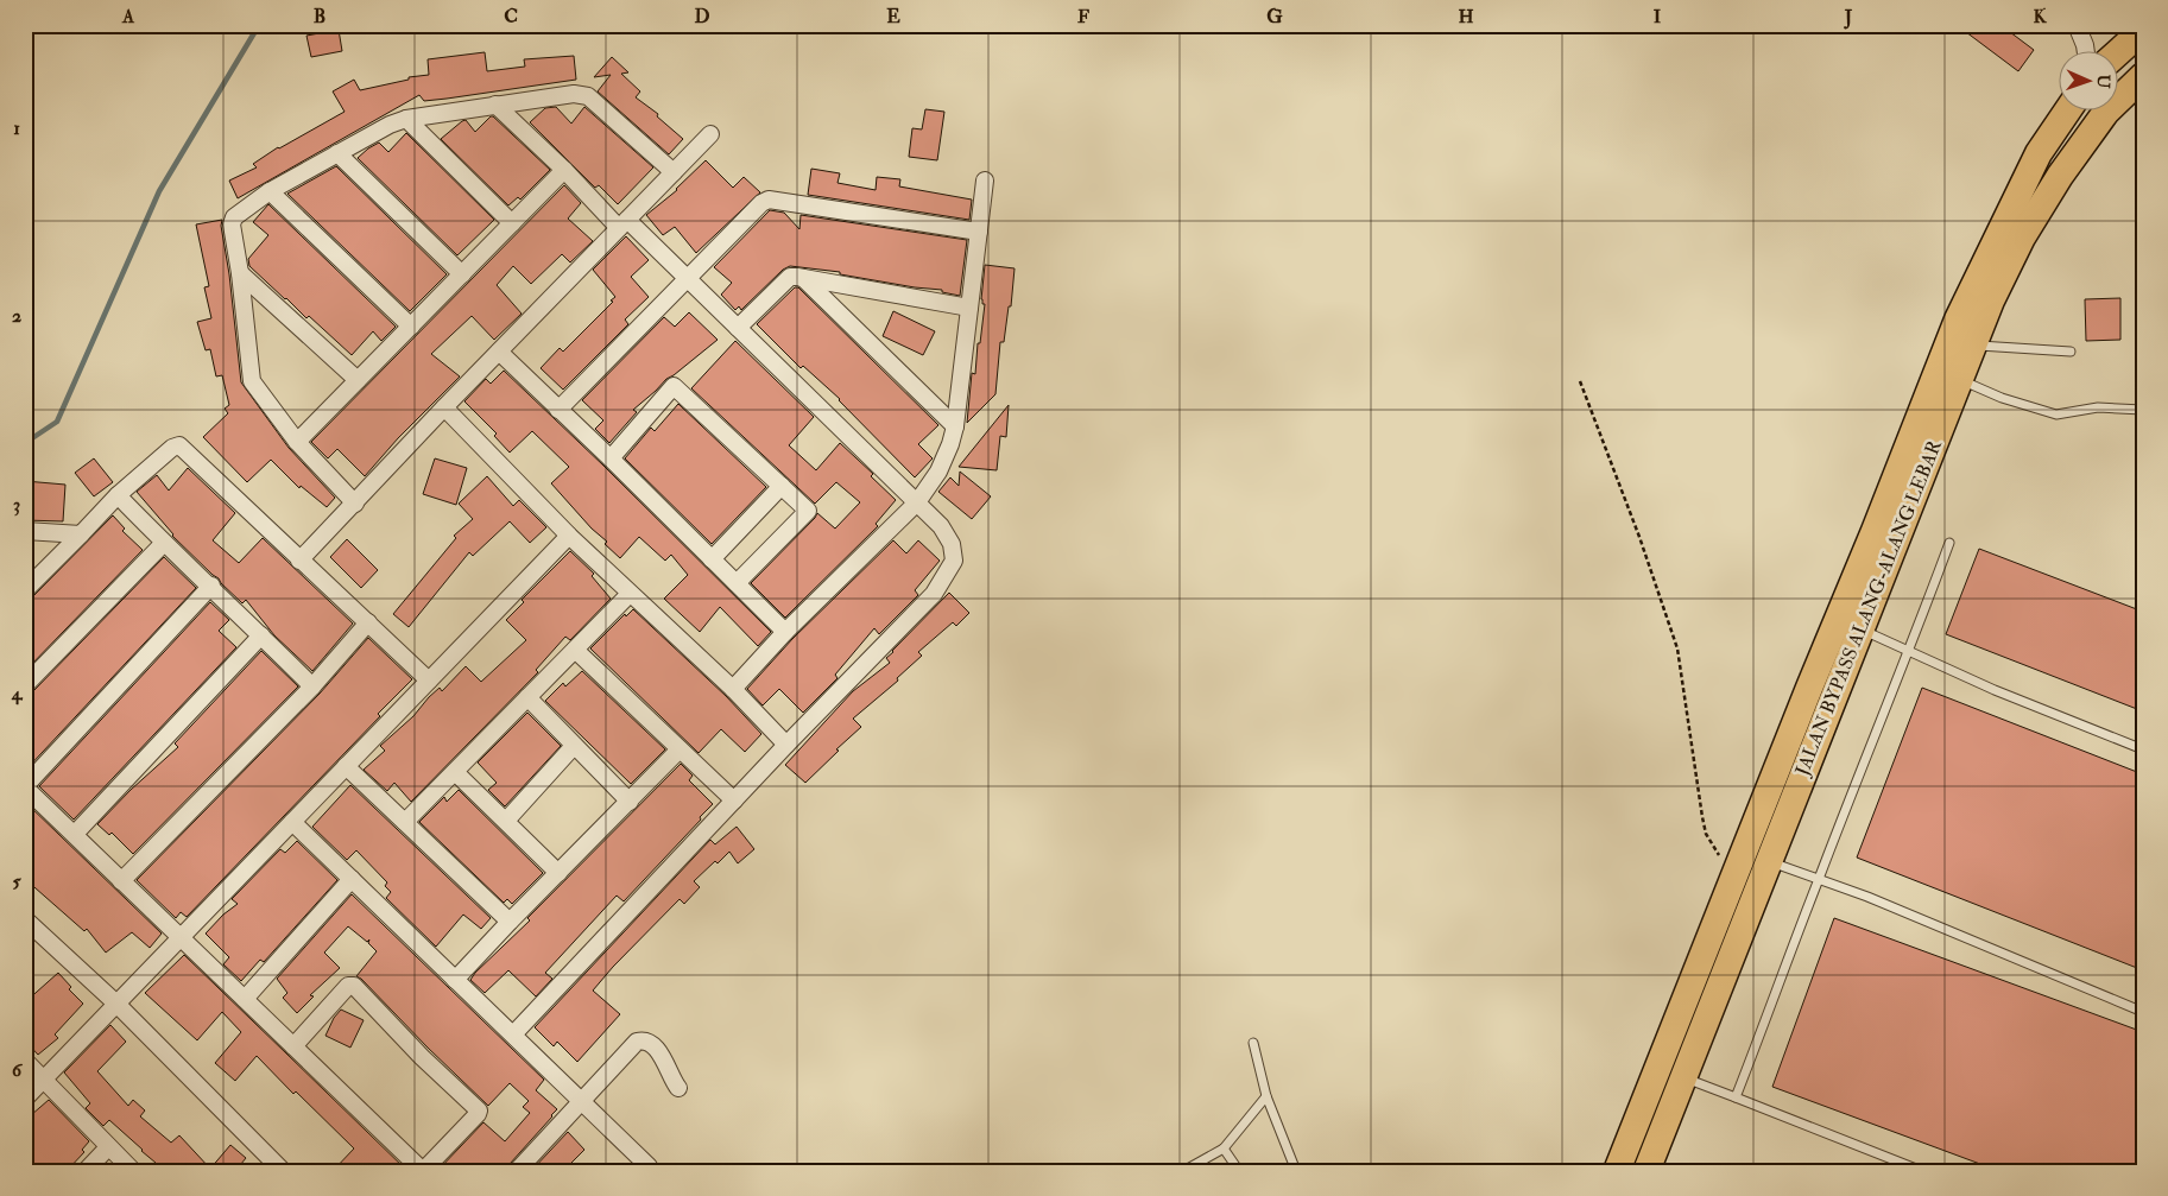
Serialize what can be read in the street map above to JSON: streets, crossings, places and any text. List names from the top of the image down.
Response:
{
  "streets": {
    "highway": ["JALAN BYPASS ALANG-ALANG LEBAR"]
  },
  "north": "right",
  "grid": {
    "columns": [
      "A",
      "B",
      "C",
      "D",
      "E",
      "F",
      "G",
      "H",
      "I",
      "J",
      "K"
    ],
    "rows": [
      "1",
      "2",
      "3",
      "4",
      "5",
      "6"
    ]
  }
}
